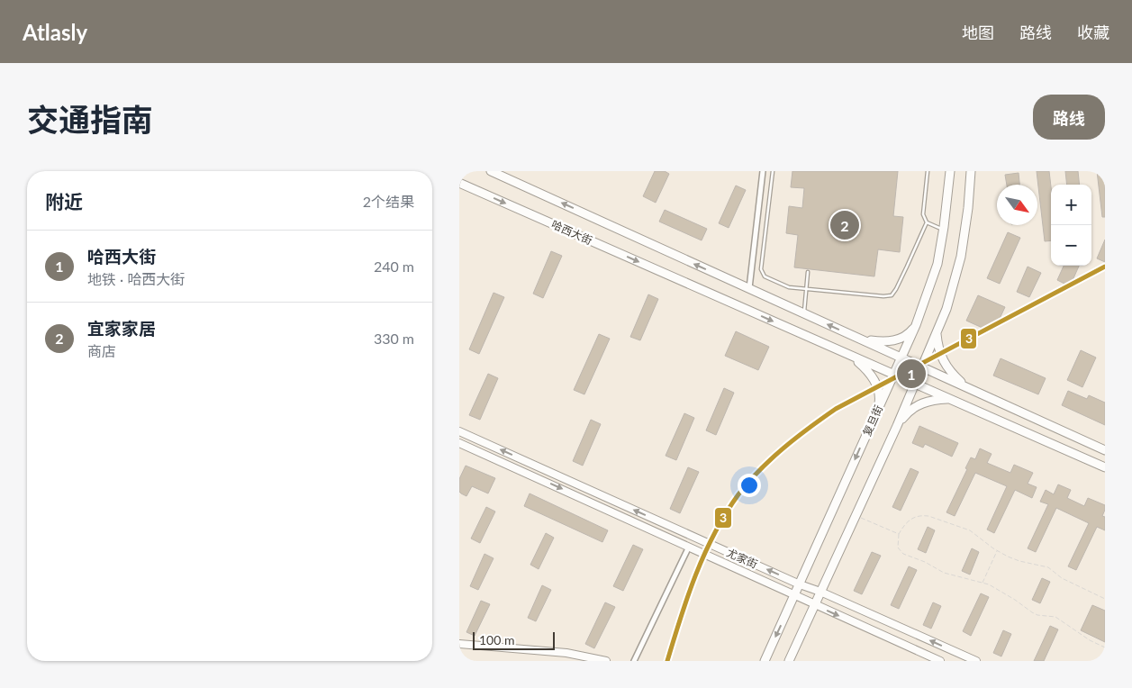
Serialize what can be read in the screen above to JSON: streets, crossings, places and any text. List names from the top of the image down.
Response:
{
  "streets": {
    "main road": ["哈西大街", "复旦街", "尤家街"]
  },
  "crossings": [
    ["哈西大街", "复旦街"],
    ["复旦街", "尤家街"]
  ],
  "lines": ["transit line 3"],
  "scale_bar": "100 m",
  "north": "bottom right",
  "page": {
    "header": "Atlasly",
    "nav": ["地图", "路线", "收藏"],
    "title": "交通指南",
    "buttons": "路线",
    "heading": ["附近", "2个结果"],
    "map_buttons": ["+", "−"],
    "pins": ["2", "1"],
    "list": [
      {
        "mark": "1",
        "name": "哈西大街",
        "note": "地铁 · 哈西大街",
        "value": "240 m"
      },
      {
        "mark": "2",
        "name": "宜家家居",
        "note": "商店",
        "value": "330 m"
      }
    ],
    "scale": "100 m"
  }
}
